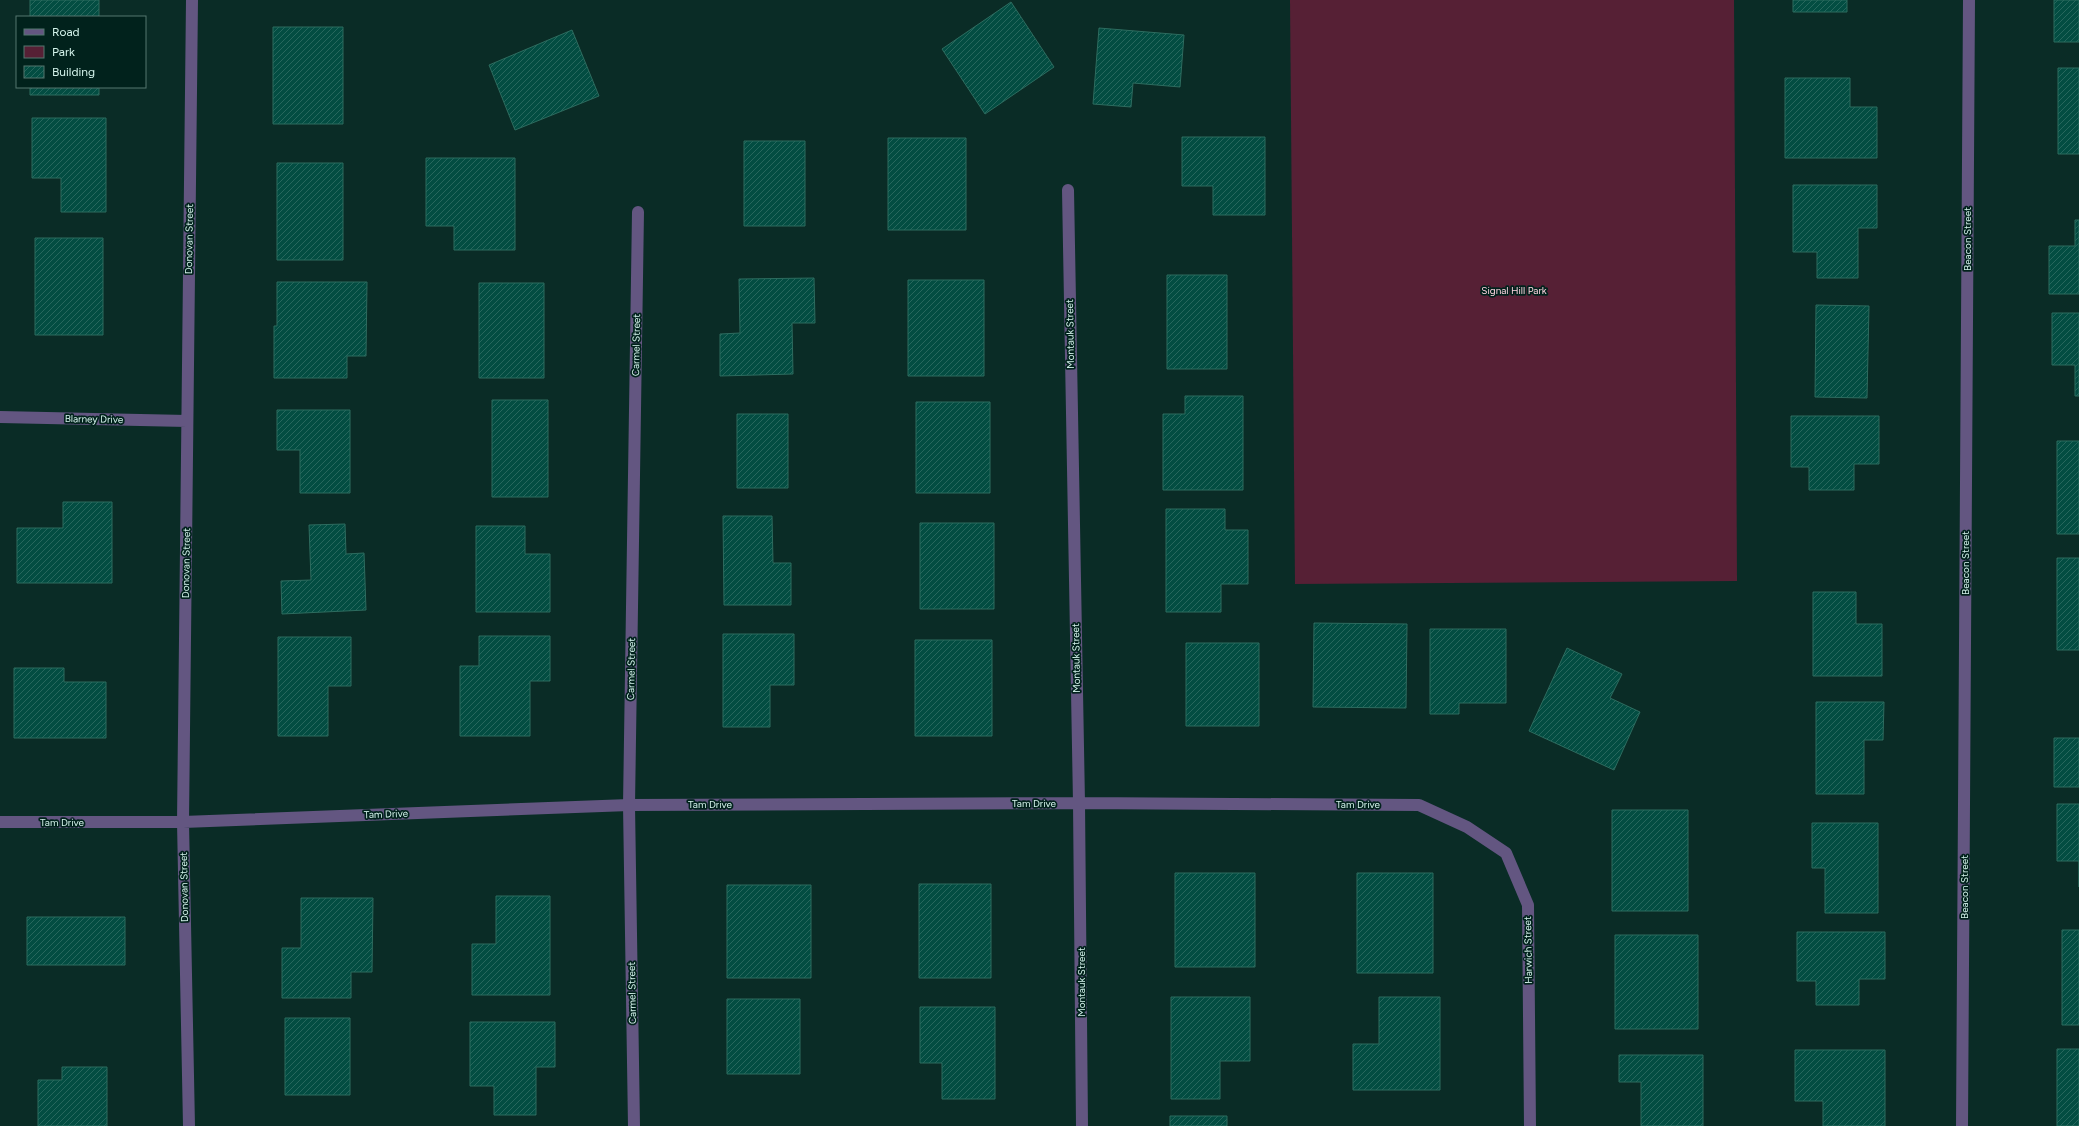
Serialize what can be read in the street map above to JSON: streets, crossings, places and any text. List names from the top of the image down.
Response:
{
  "streets": {
    "street": [
      "Donovan Street",
      "Beacon Street",
      "Montauk Street",
      "Carmel Street",
      "Blarney Drive",
      "Tam Drive",
      "Harwich Street"
    ]
  },
  "crossings": [
    ["Donovan Street", "Blarney Drive"],
    ["Donovan Street", "Tam Drive"],
    ["Montauk Street", "Tam Drive"],
    ["Carmel Street", "Tam Drive"],
    ["Tam Drive", "Harwich Street"]
  ],
  "parks": ["Signal Hill Park"],
  "legend": ["Road", "Park", "Building"]
}
